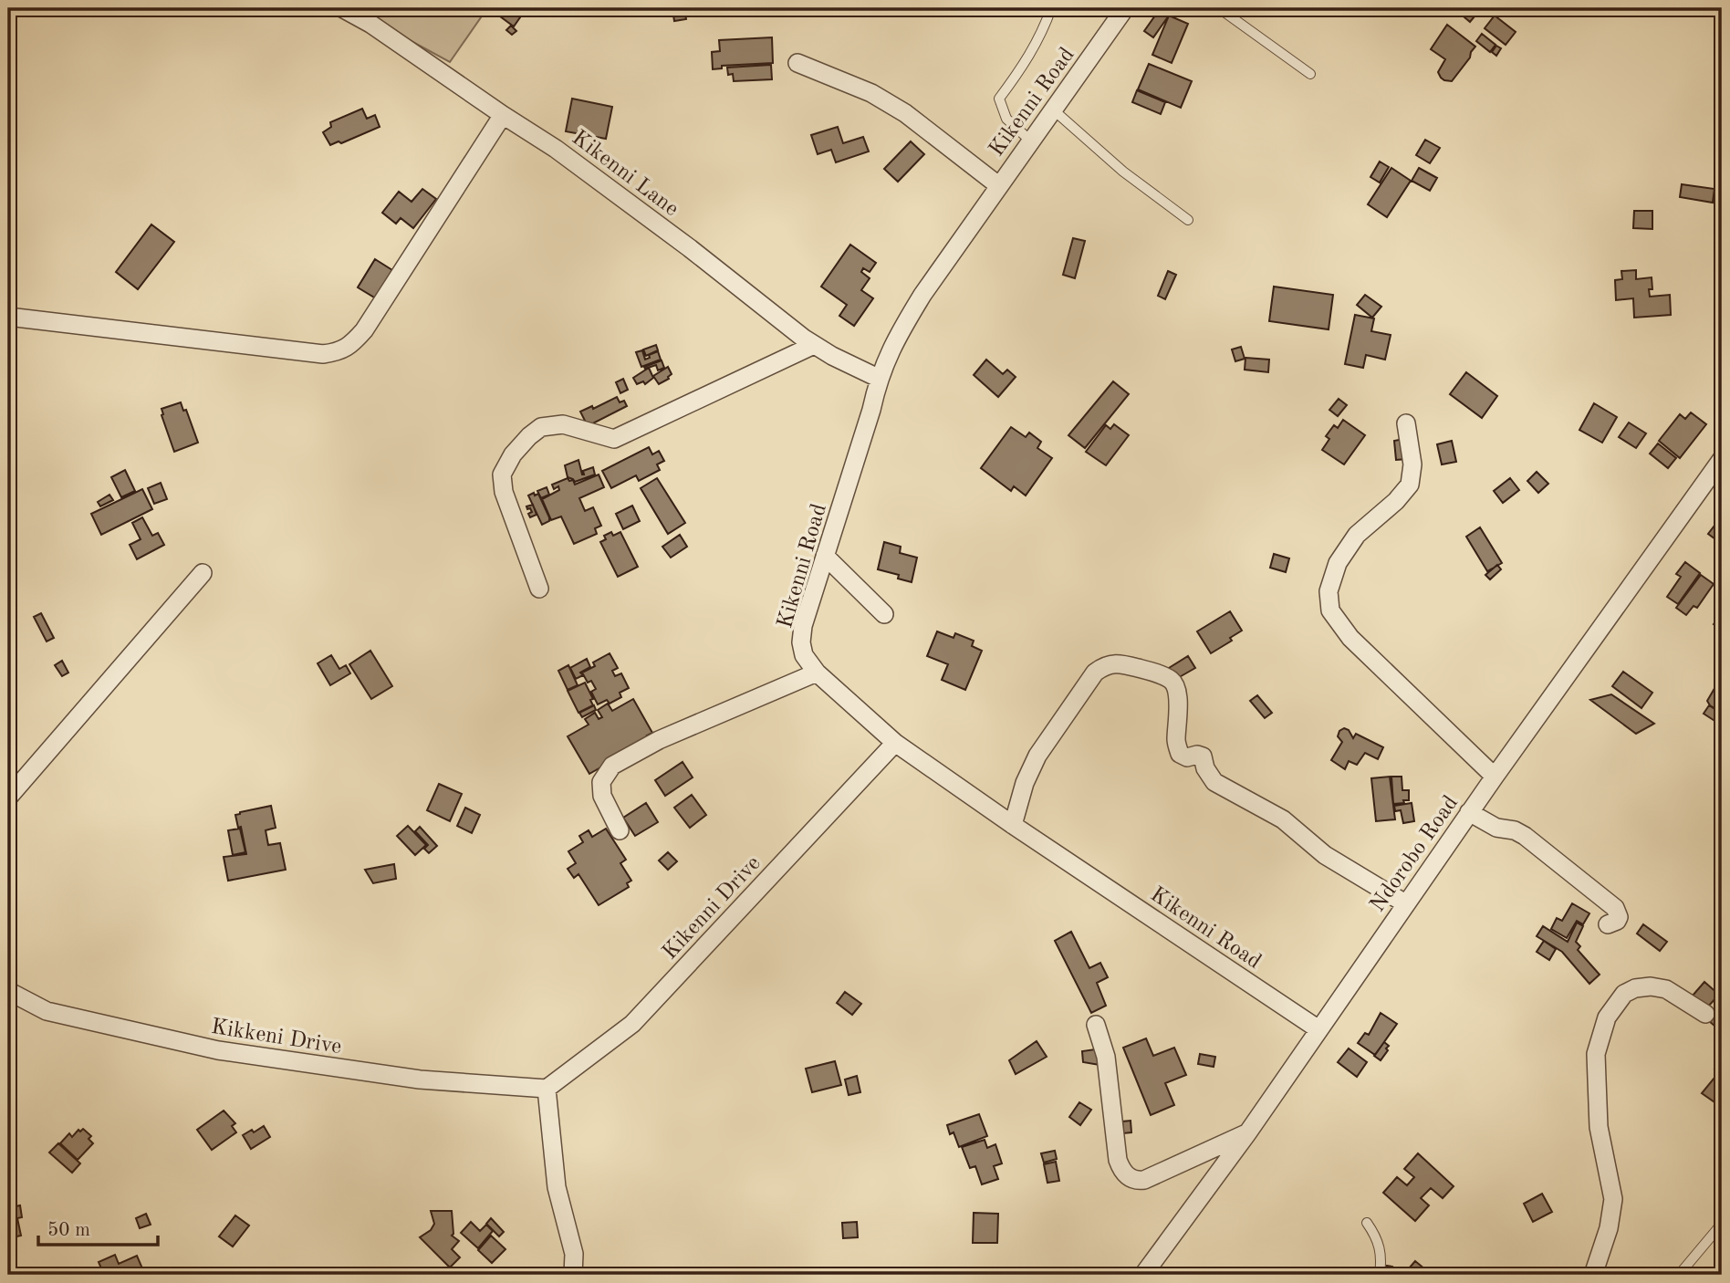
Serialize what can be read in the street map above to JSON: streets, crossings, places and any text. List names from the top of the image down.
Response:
{
  "streets": {
    "street": [
      "Kikenni Road",
      "Kikenni Lane",
      "Ndorobo Road",
      "Kikenni Drive",
      "Kikkeni Drive"
    ]
  },
  "crossings": [
    ["Kikenni Road", "Kikenni Lane"],
    ["Kikenni Road", "Ndorobo Road"],
    ["Kikenni Road", "Kikenni Drive"],
    ["Kikenni Drive", "Kikkeni Drive"]
  ],
  "scale_bar": "50 m"
}
